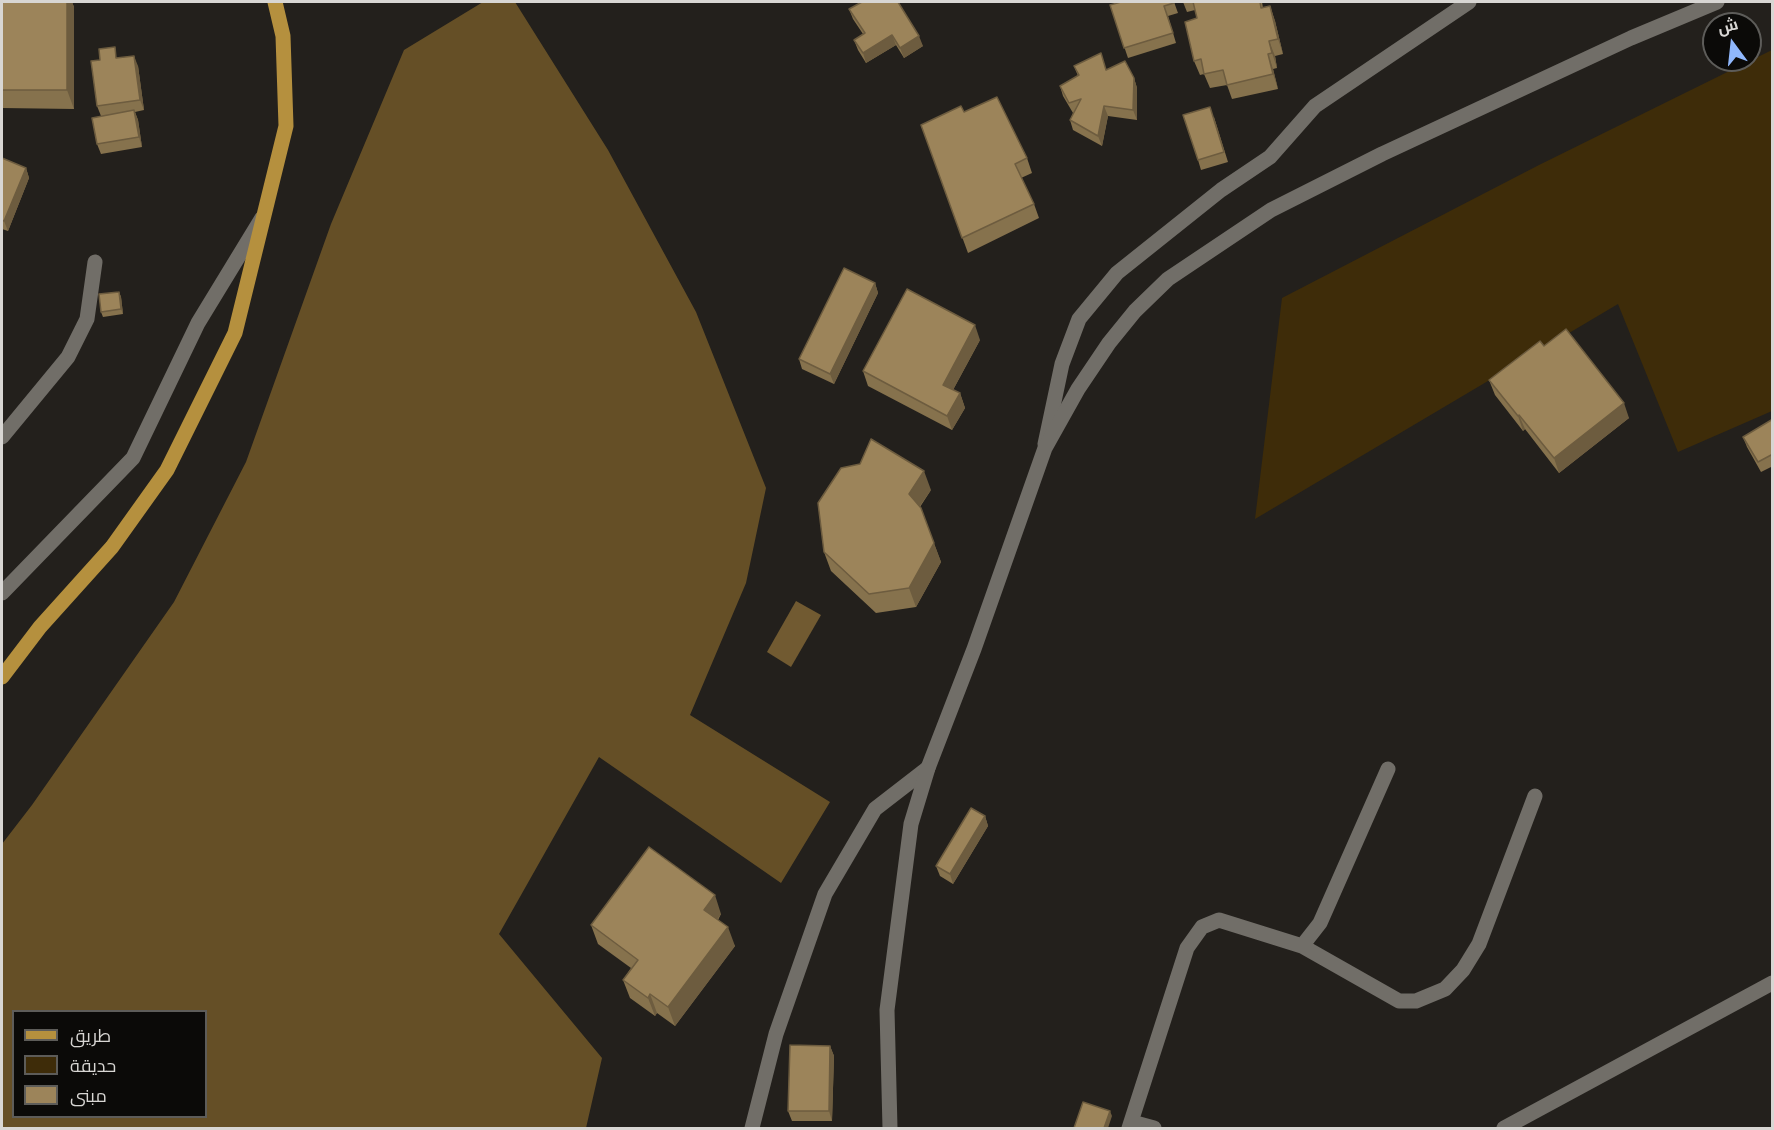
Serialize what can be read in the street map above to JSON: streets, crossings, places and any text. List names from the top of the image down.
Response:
{
  "legend": ["طريق", "حديقة", "مبنى"],
  "north": "top"
}
